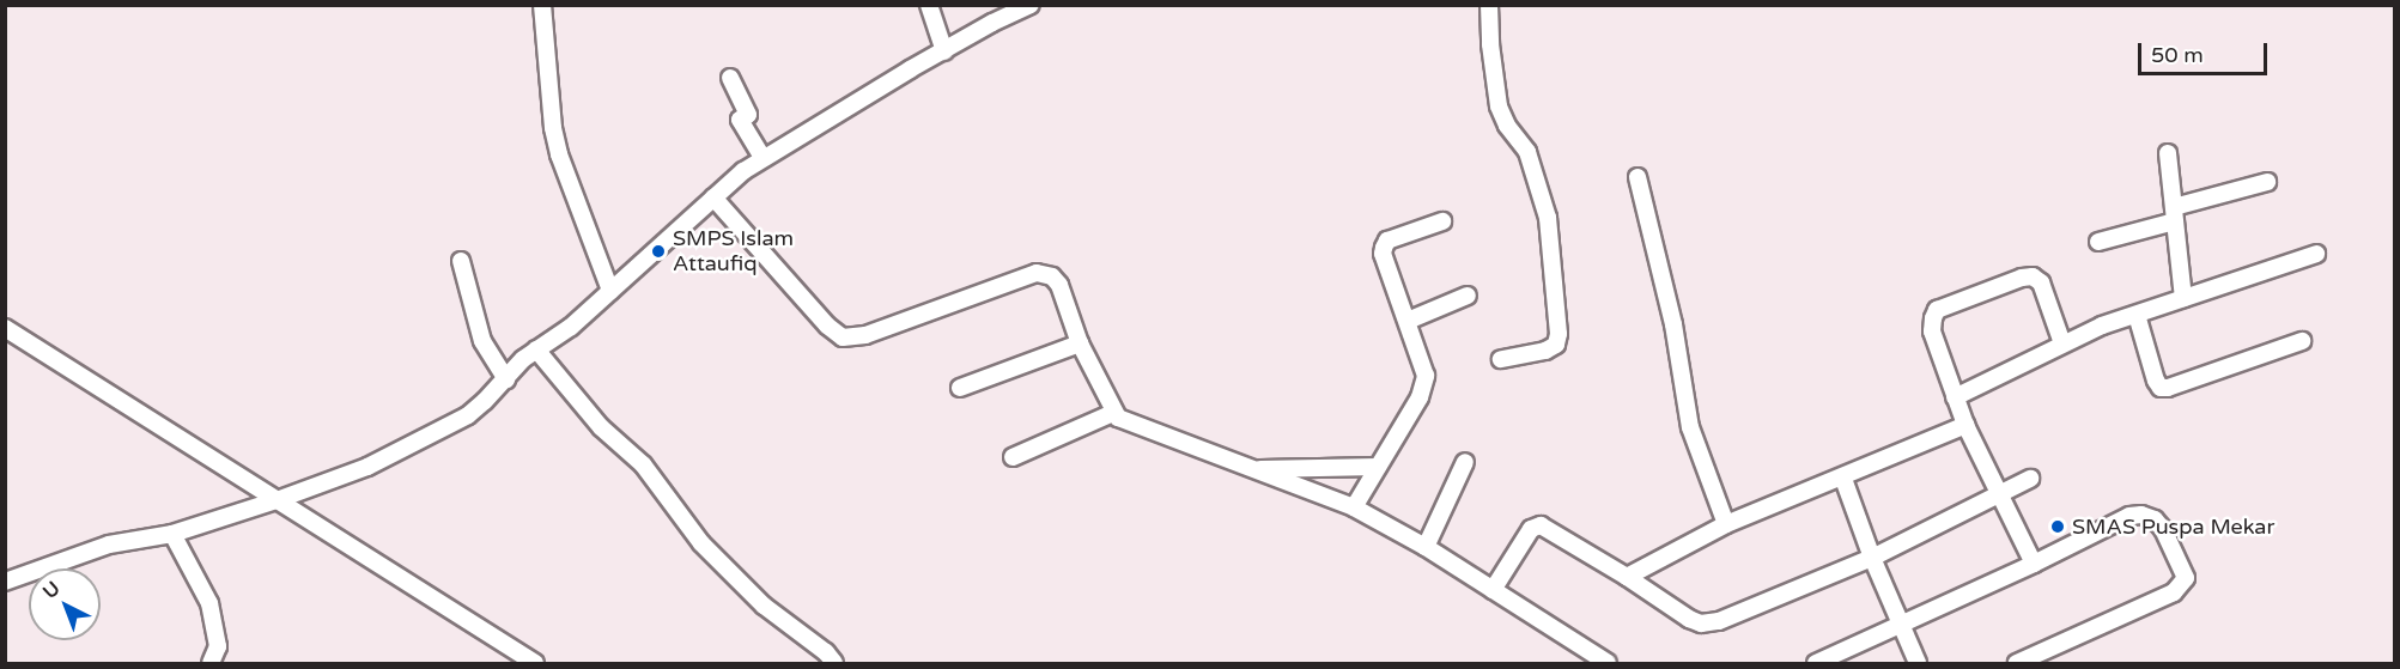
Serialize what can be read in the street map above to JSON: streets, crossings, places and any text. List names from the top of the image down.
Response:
{
  "places": ["SMPS Islam Attaufiq", "SMAS Puspa Mekar"],
  "scale_bar": "50 m",
  "north": "top left"
}
